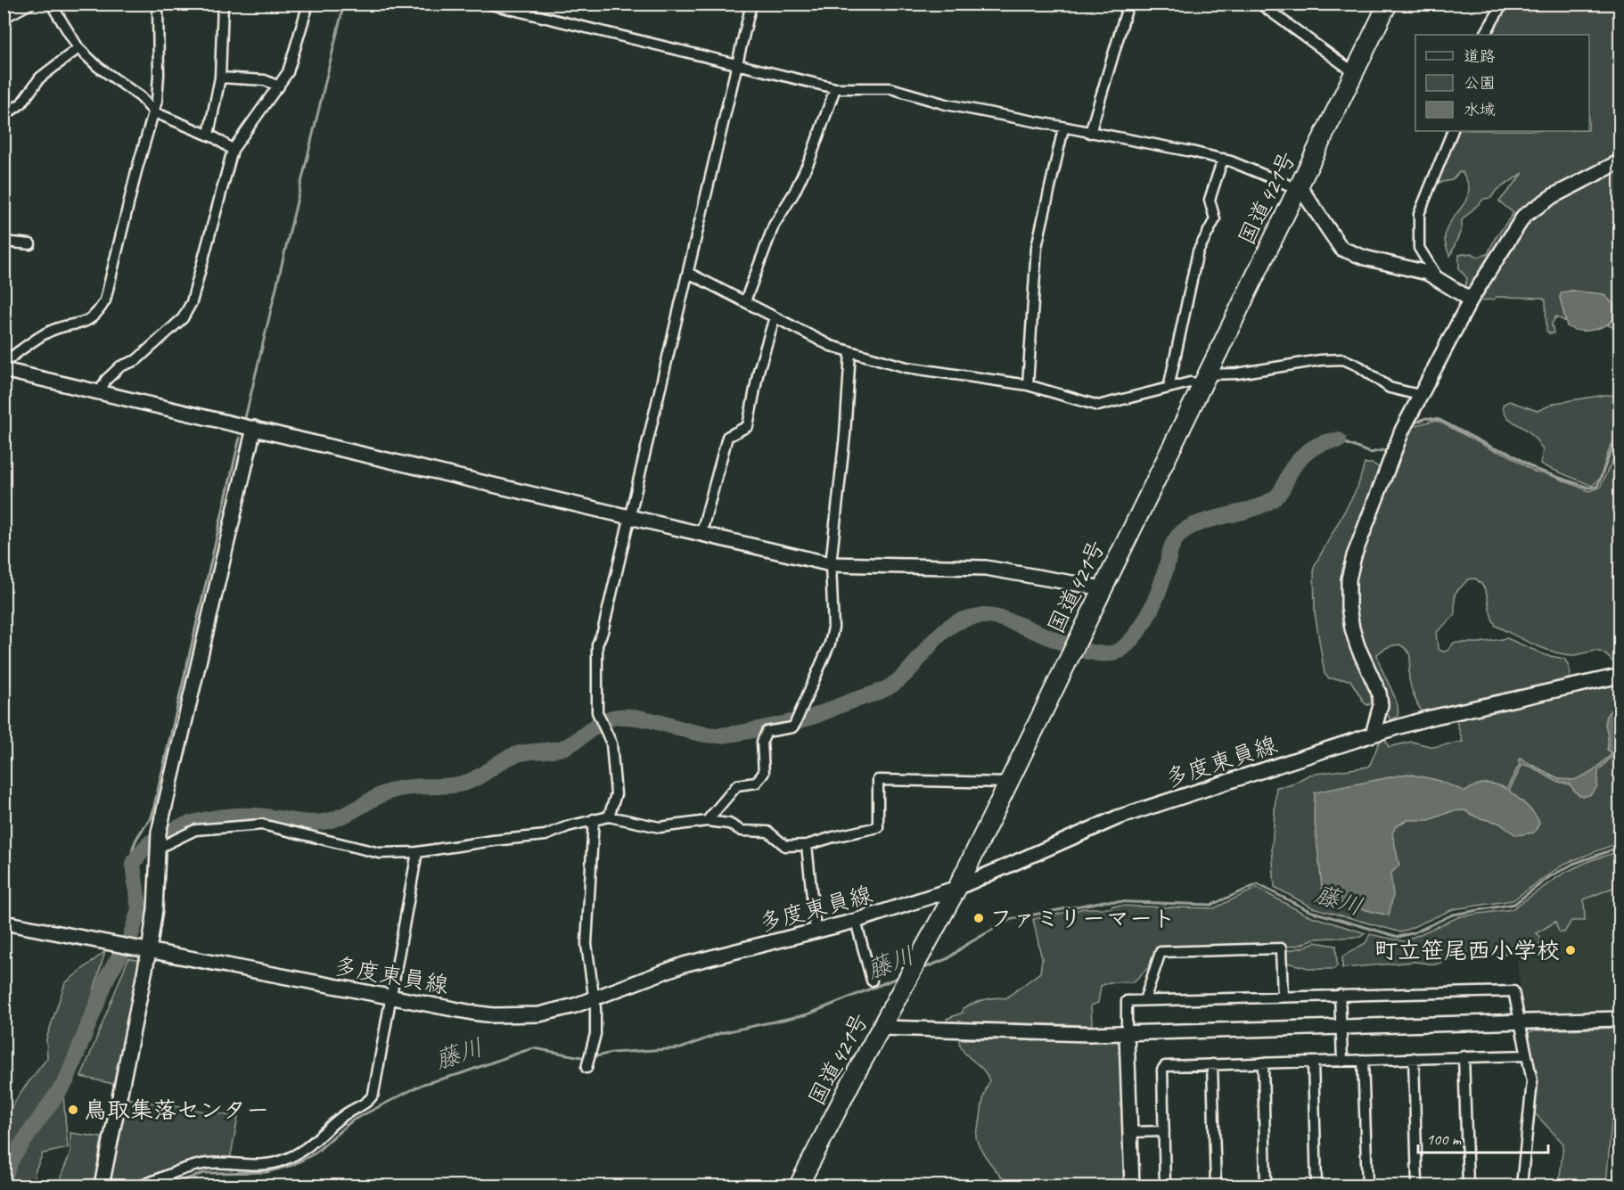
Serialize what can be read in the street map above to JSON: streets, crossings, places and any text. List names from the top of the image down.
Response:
{
  "streets": {
    "highway": ["国道421号"],
    "street": ["多度東員線"]
  },
  "crossings": [
    ["国道421号", "多度東員線"]
  ],
  "water": ["藤川"],
  "places": ["ファミリーマート", "町立笹尾西小学校", "鳥取集落センター"],
  "legend": ["道路", "公園", "水域"],
  "scale_bar": "100 m"
}
